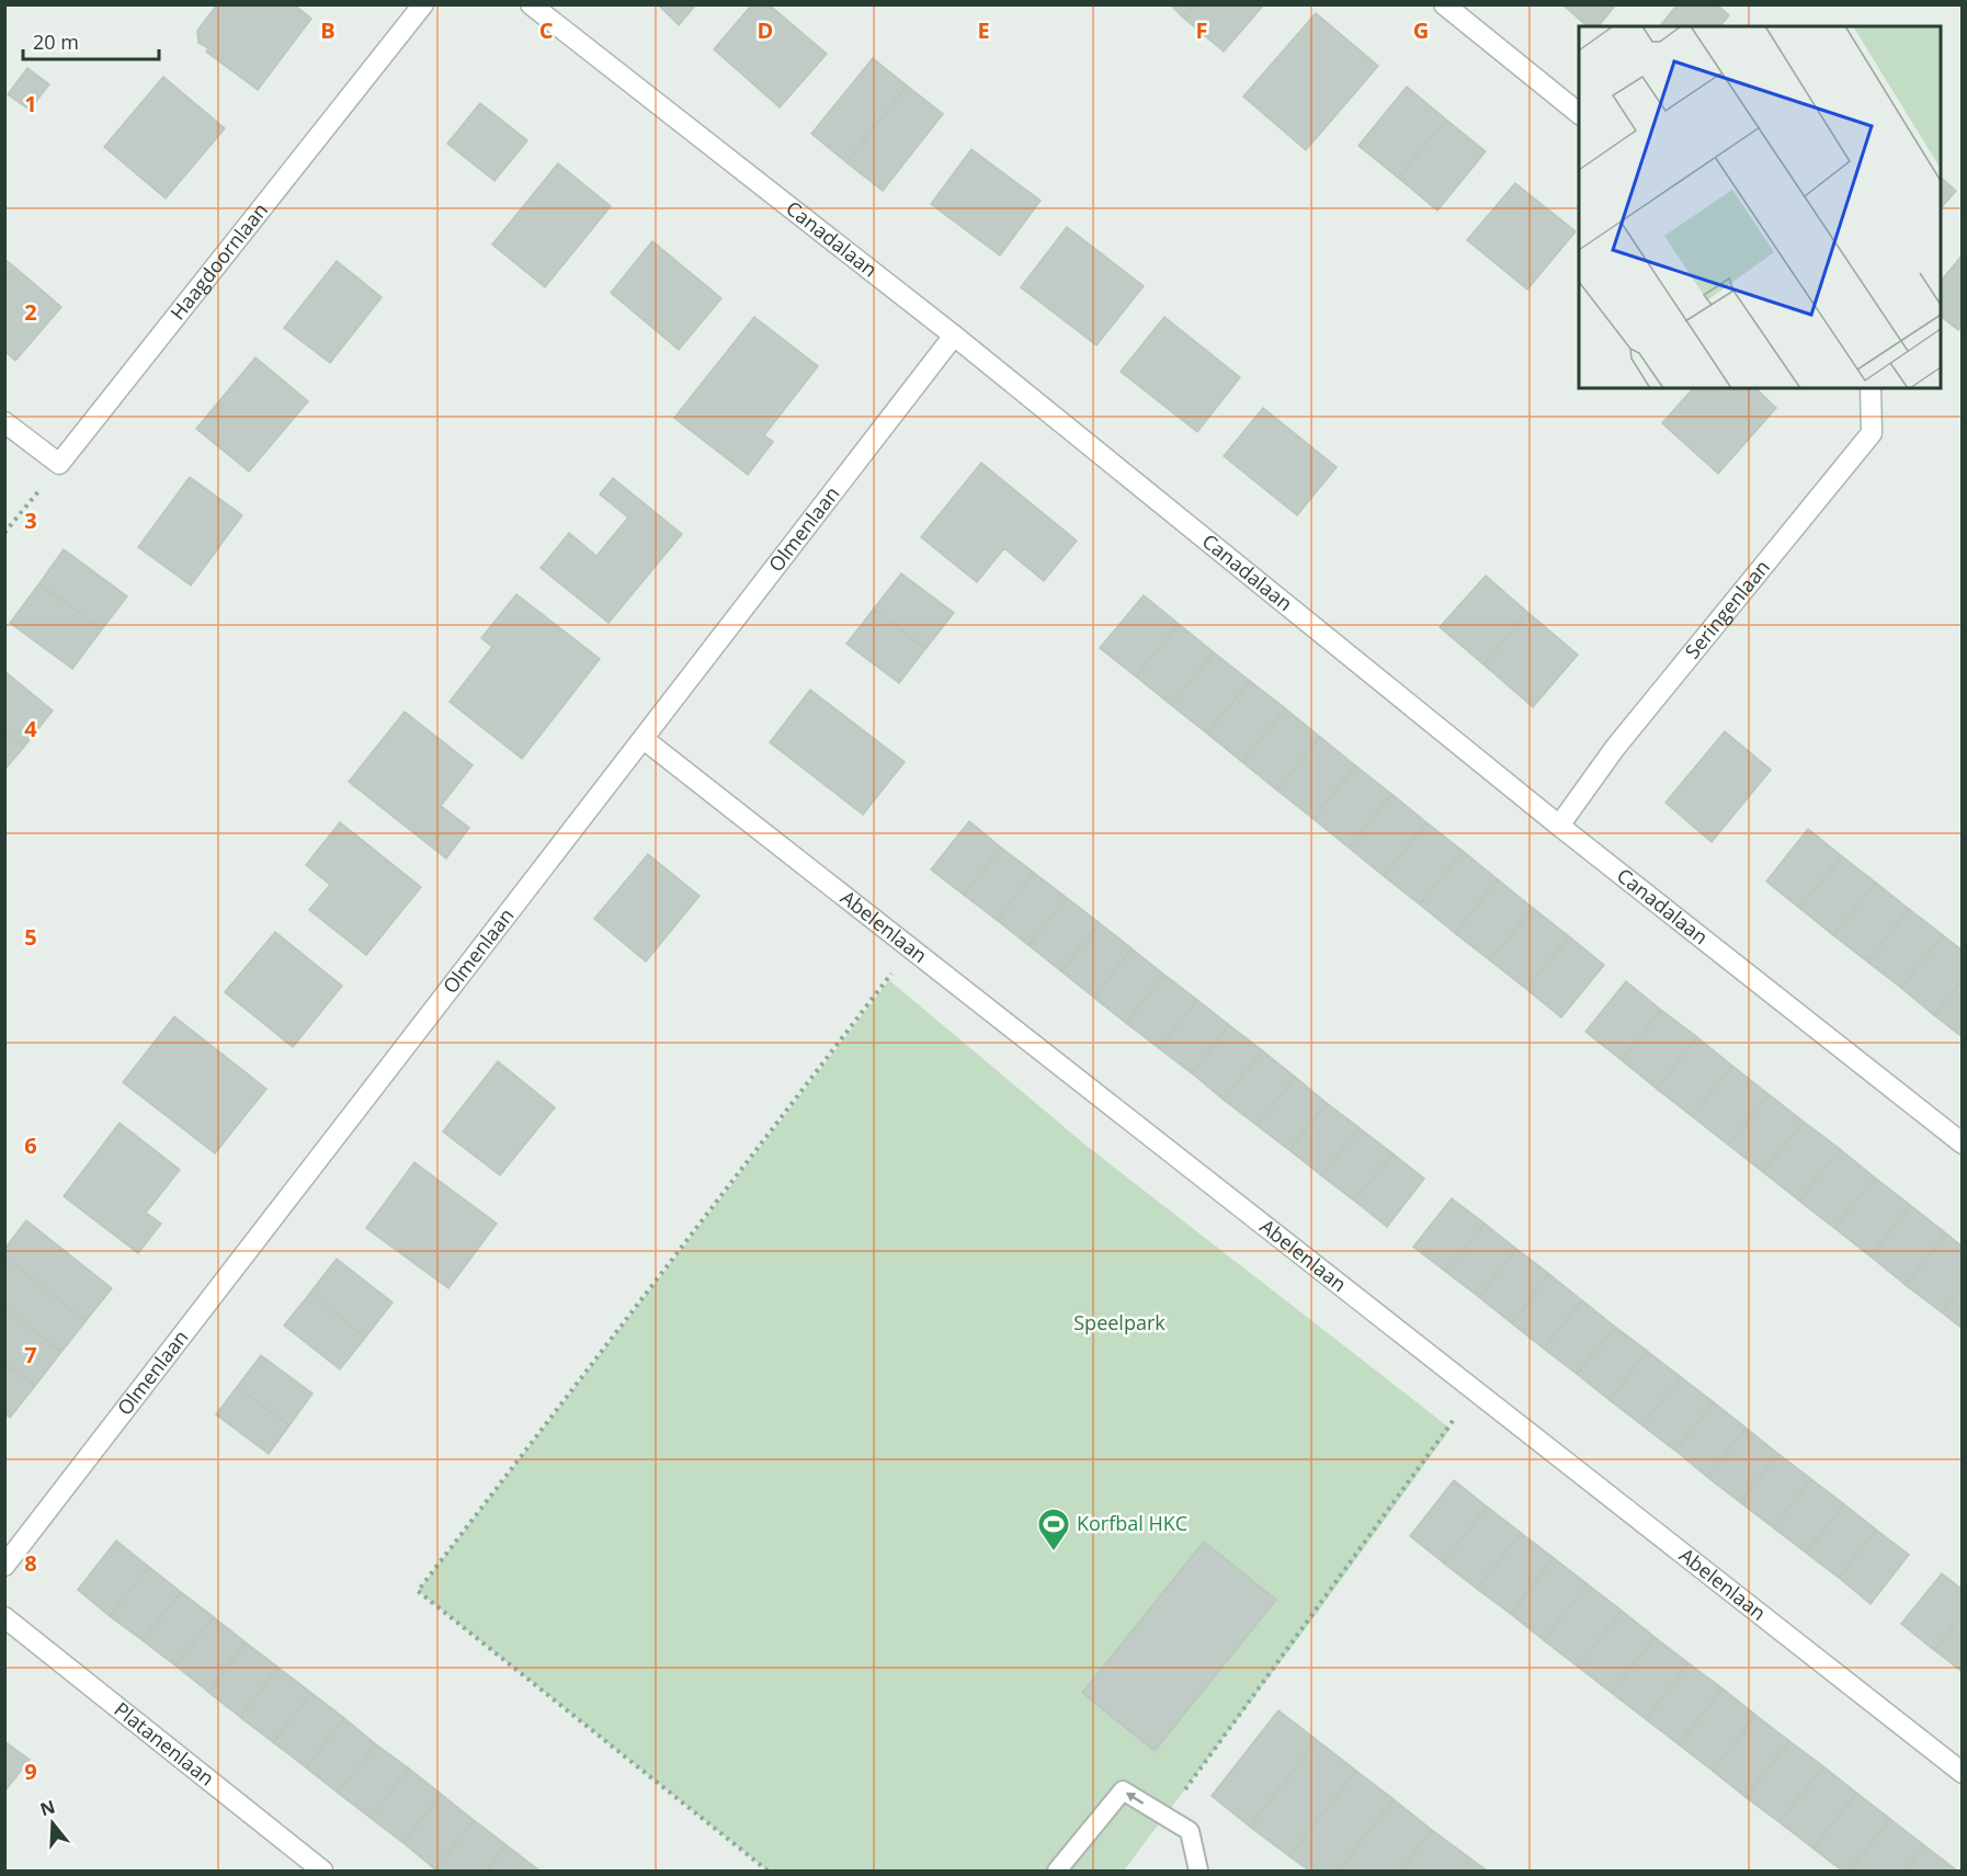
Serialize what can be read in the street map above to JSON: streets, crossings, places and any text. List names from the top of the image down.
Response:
{
  "streets": {
    "street": [
      "Canadalaan",
      "Haagdoornlaan",
      "Olmenlaan",
      "Seringenlaan",
      "Abelenlaan",
      "Platanenlaan"
    ]
  },
  "crossings": [
    ["Canadalaan", "Olmenlaan"],
    ["Canadalaan", "Seringenlaan"],
    ["Olmenlaan", "Abelenlaan"]
  ],
  "parks": ["Speelpark"],
  "places": {
    "sports": ["Korfbal HKC"]
  },
  "scale_bar": "20 m",
  "north": "top",
  "grid": {
    "columns": [
      "B",
      "C",
      "D",
      "E",
      "F",
      "G"
    ],
    "rows": [
      "1",
      "2",
      "3",
      "4",
      "5",
      "6",
      "7",
      "8",
      "9"
    ]
  }
}
